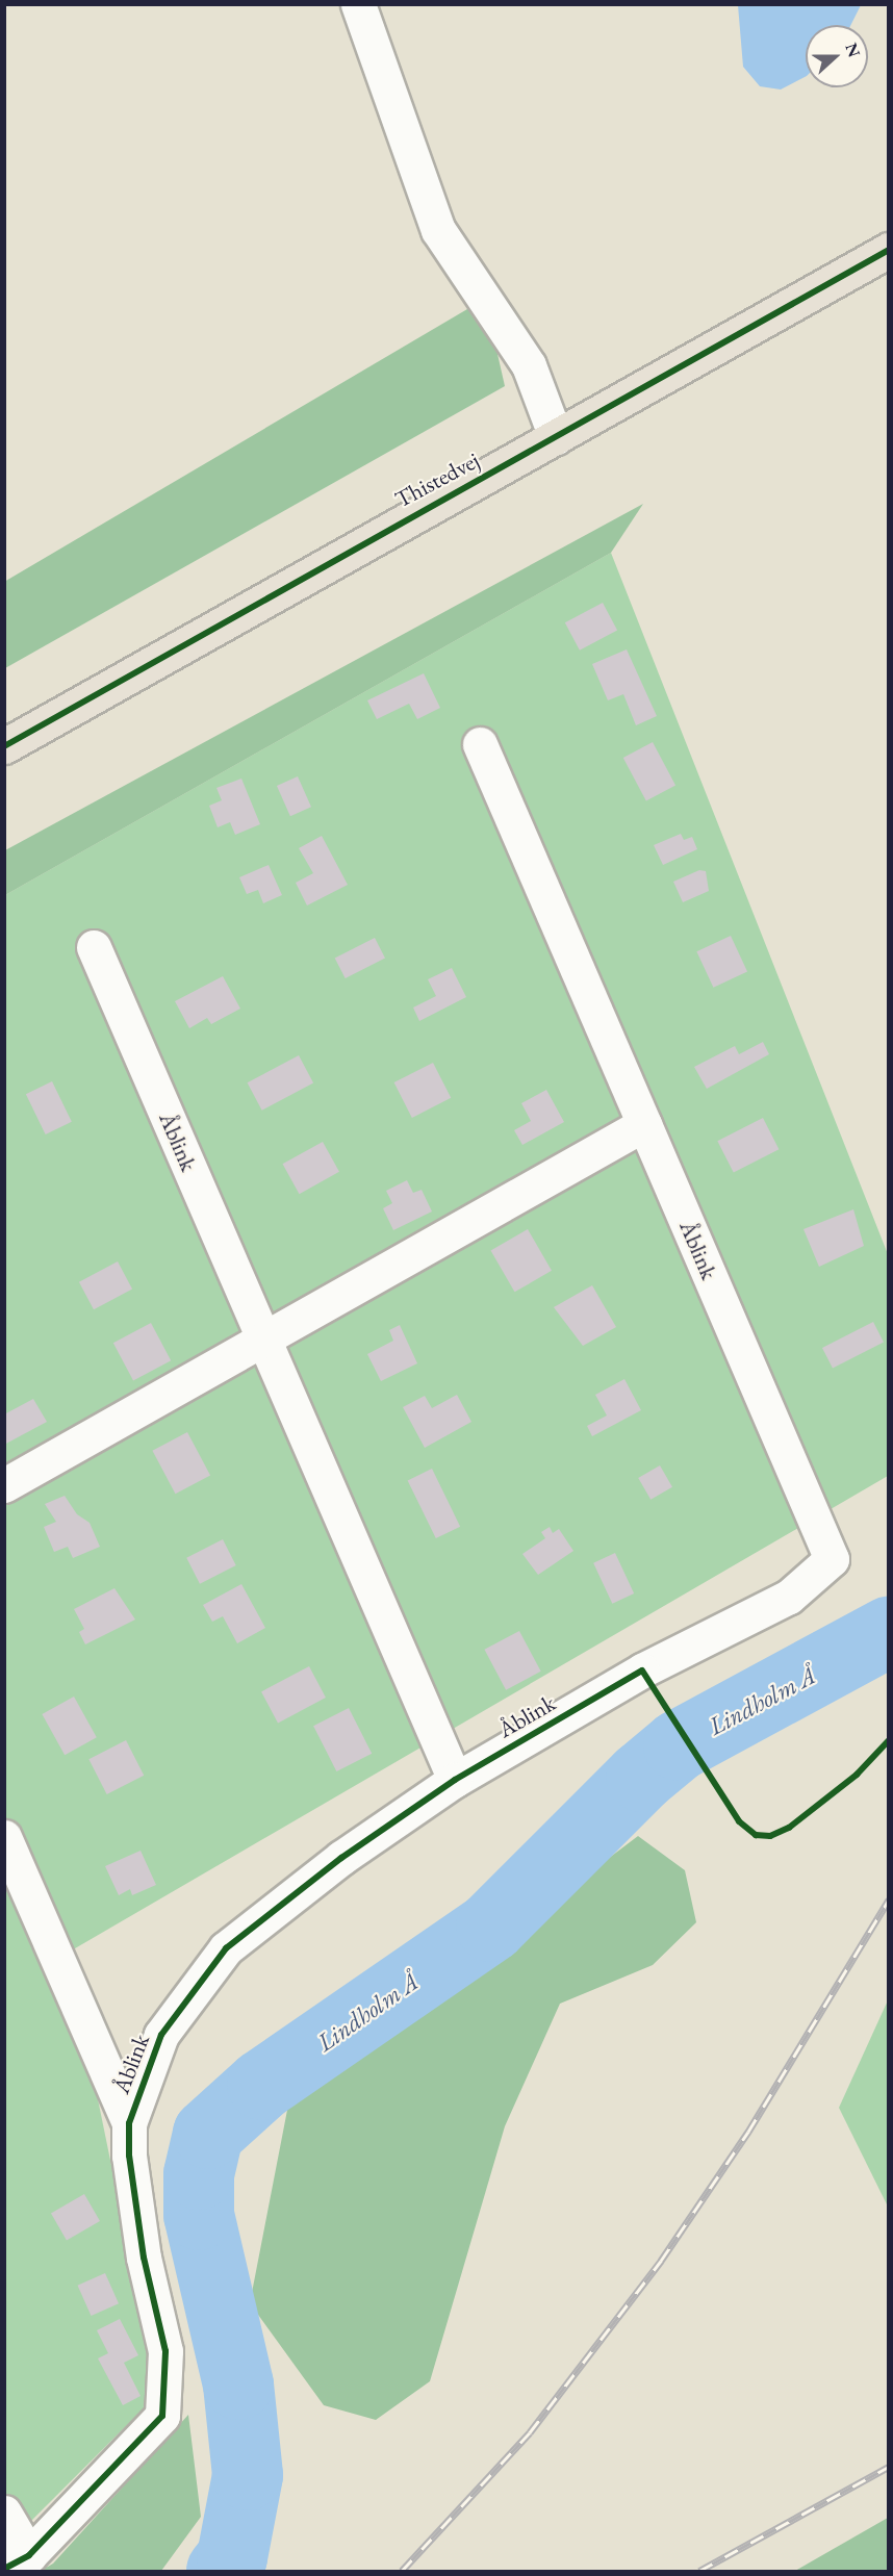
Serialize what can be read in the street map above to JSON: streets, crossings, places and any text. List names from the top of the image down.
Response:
{
  "streets": {
    "main road": ["Thistedvej"],
    "street": ["Åblink"]
  },
  "water": ["Lindholm Å"],
  "north": "right"
}
